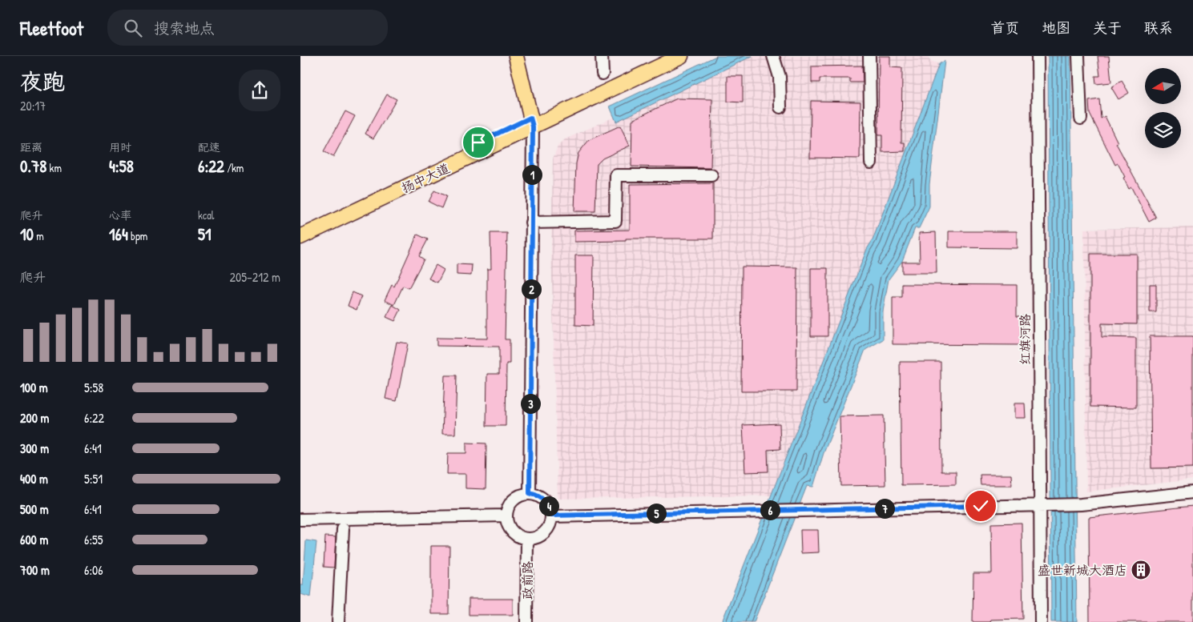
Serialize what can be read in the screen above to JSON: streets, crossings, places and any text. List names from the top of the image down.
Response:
{
  "streets": {
    "main road": ["扬中大道"],
    "street": ["红旗河路", "政前路"]
  },
  "places": {
    "building": ["盛世新城大酒店"]
  },
  "north": "left",
  "page": {
    "header": "Fleetfoot",
    "search": "搜索地点",
    "nav": [
      "首页",
      "地图",
      "关于",
      "联系"
    ],
    "heading": ["夜跑", "20:17"],
    "stats": [
      ["距离", "0.78 km"],
      ["用时", "4:58"],
      ["配速", "6:22 /km"],
      ["爬升", "10 m"],
      ["心率", "164 bpm"],
      ["kcal", "51"]
    ],
    "pins": [
      "1",
      "2",
      "3",
      "4",
      "7",
      "6",
      "5"
    ],
    "chart": ["爬升", "205–212 m"],
    "list": [
      {
        "name": "100 m",
        "note": "5:58"
      },
      {
        "name": "200 m",
        "note": "6:22"
      },
      {
        "name": "300 m",
        "note": "6:41"
      },
      {
        "name": "400 m",
        "note": "5:51"
      },
      {
        "name": "500 m",
        "note": "6:41"
      },
      {
        "name": "600 m",
        "note": "6:55"
      },
      {
        "name": "700 m",
        "note": "6:06"
      }
    ]
  }
}
